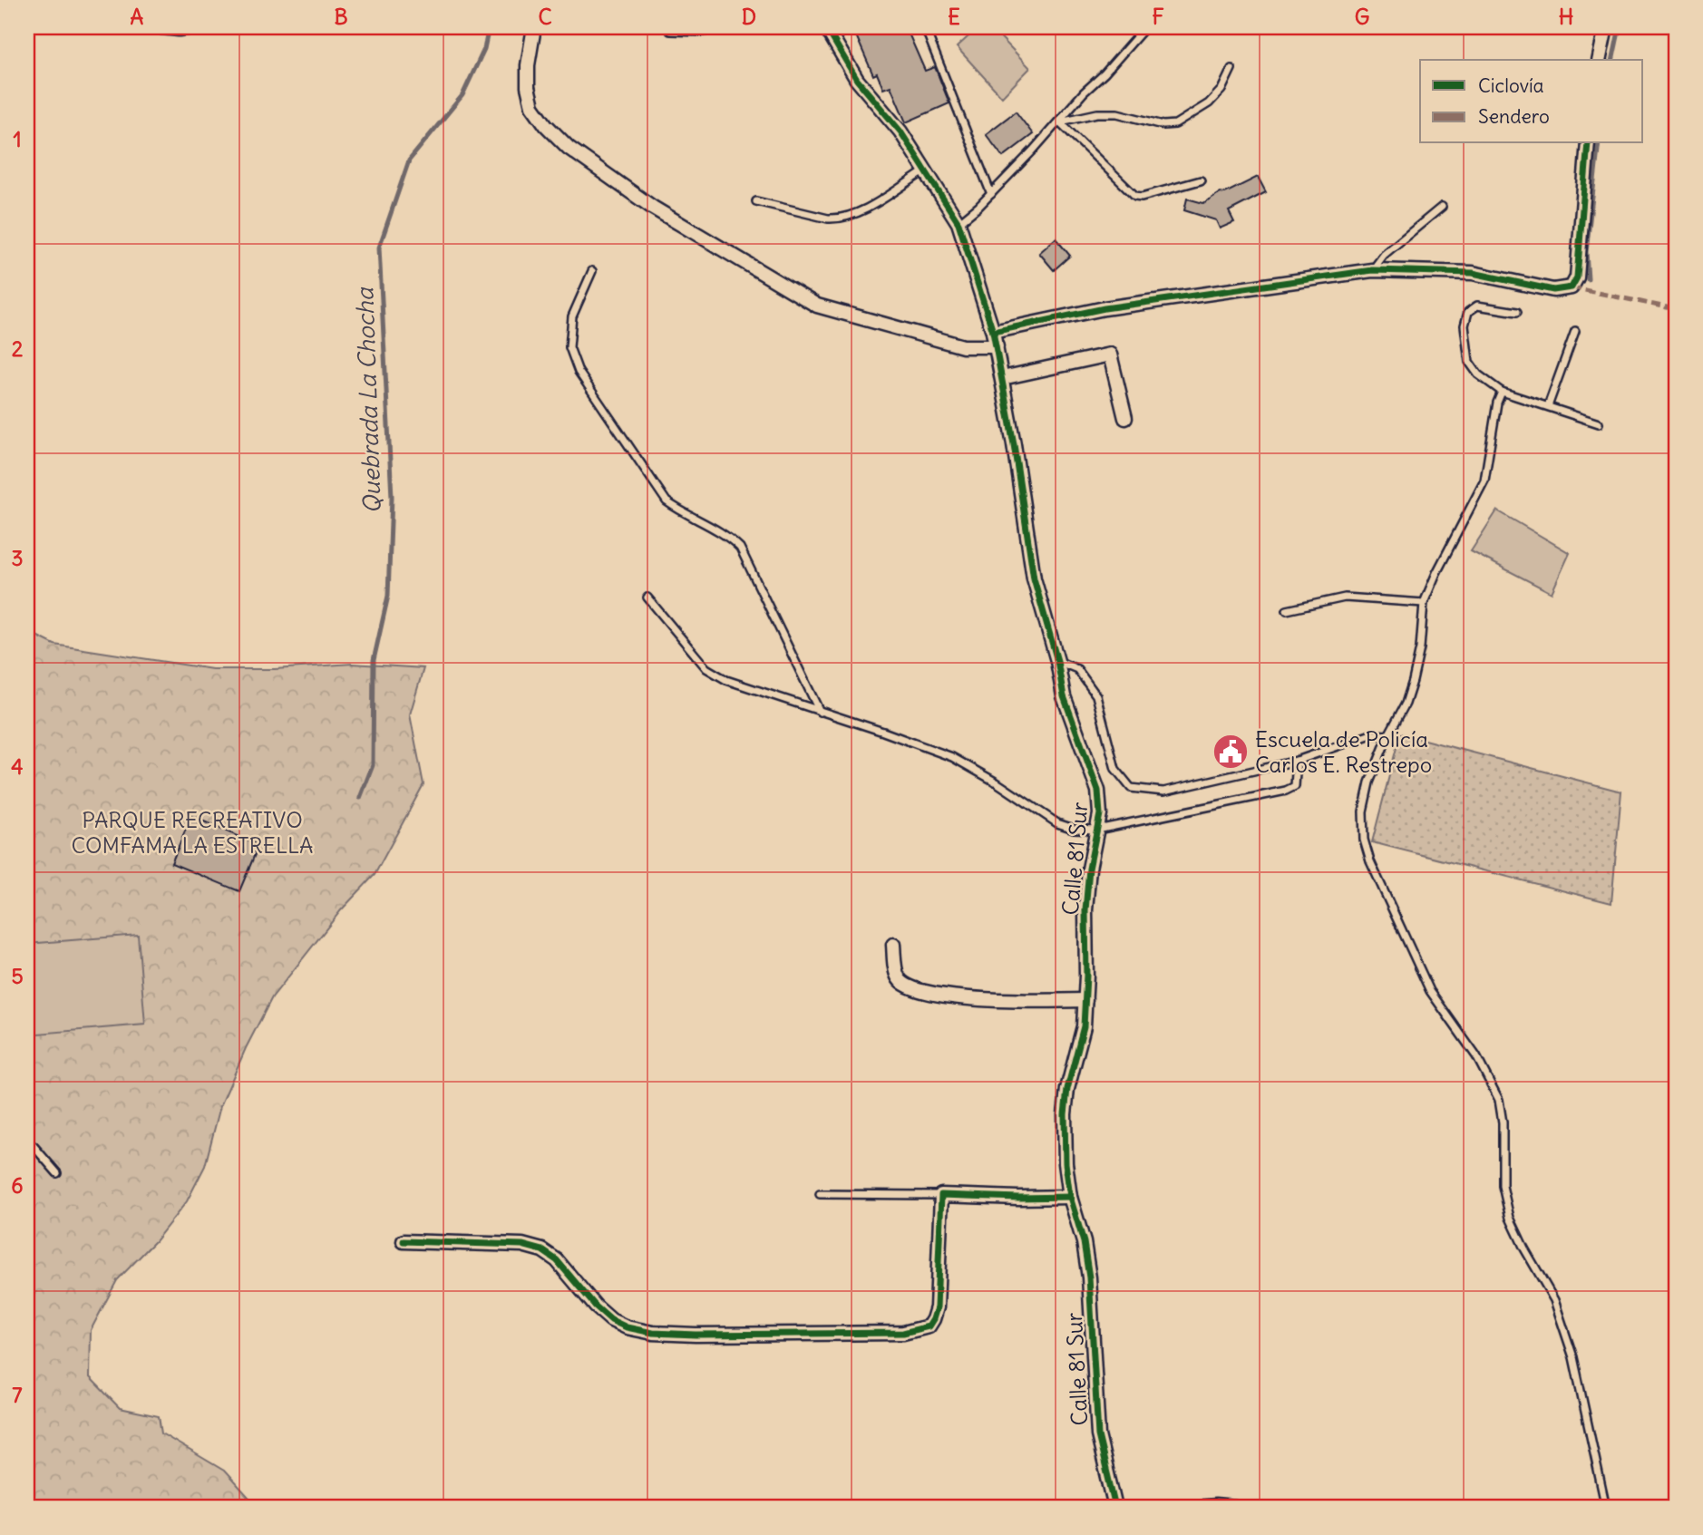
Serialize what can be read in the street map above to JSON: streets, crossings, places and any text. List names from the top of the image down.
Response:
{
  "streets": {
    "street": ["Calle 81 Sur"]
  },
  "water": ["Quebrada La Chocha"],
  "parks": ["PARQUE RECREATIVO COMFAMA LA ESTRELLA"],
  "places": {
    "public building": ["Escuela de Policía Carlos E. Restrepo"]
  },
  "legend": ["Ciclovía", "Sendero"],
  "grid": {
    "columns": [
      "A",
      "B",
      "C",
      "D",
      "E",
      "F",
      "G",
      "H"
    ],
    "rows": [
      "1",
      "2",
      "3",
      "4",
      "5",
      "6",
      "7"
    ]
  }
}
